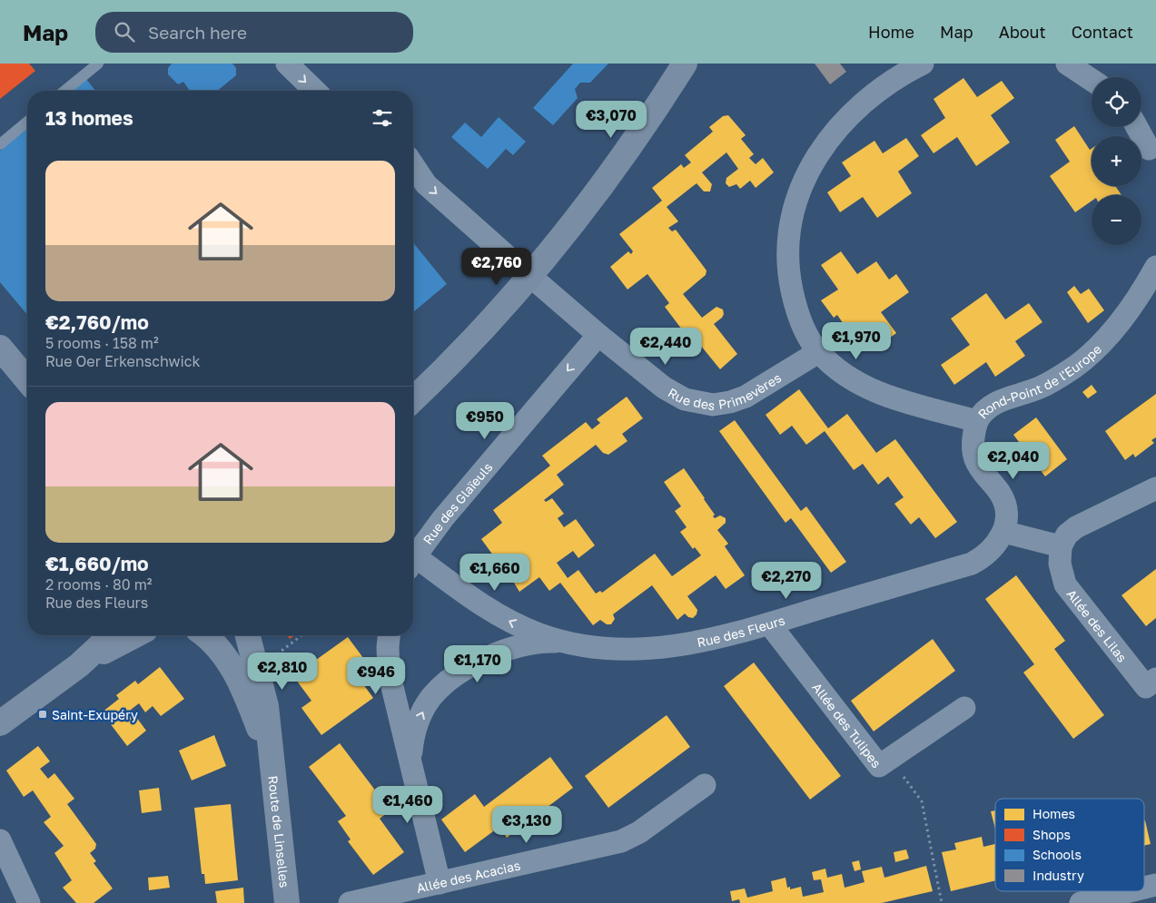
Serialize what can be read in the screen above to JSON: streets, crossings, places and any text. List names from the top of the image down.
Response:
{
  "streets": {
    "street": [
      "Rue des Primevères",
      "Rond-Point de l'Europe",
      "Rue des Glaïeuls",
      "Allée des Lilas",
      "Rue des Fleurs",
      "Allée des Tulipes",
      "Route de Linselles",
      "Allée des Acacias"
    ]
  },
  "crossings": [
    ["Rue des Primevères", "Rond-Point de l'Europe"],
    ["Rue des Primevères", "Rue des Glaïeuls"],
    ["Rue des Fleurs", "Allée des Tulipes"]
  ],
  "places": {
    "transit": ["Saint-Exupéry"]
  },
  "legend": [
    "Homes",
    "Shops",
    "Schools",
    "Industry"
  ],
  "page": {
    "header": "Map",
    "search": "Search here",
    "nav": [
      "Home",
      "Map",
      "About",
      "Contact"
    ],
    "map_buttons": ["+", "−"],
    "heading": "13 homes",
    "price": [
      "€3,070",
      "€2,760",
      "€1,970",
      "€2,440",
      "€950",
      "€2,040",
      "€1,660",
      "€2,270",
      "€1,170",
      "€2,810",
      "€946",
      "€1,460",
      "€3,130"
    ],
    "list": [
      {
        "name": "€2,760/mo",
        "note": "5 rooms · 158 m² · Rue Oer Erkenschwick"
      },
      {
        "name": "€1,660/mo",
        "note": "2 rooms · 80 m² · Rue des Fleurs"
      }
    ]
  }
}
